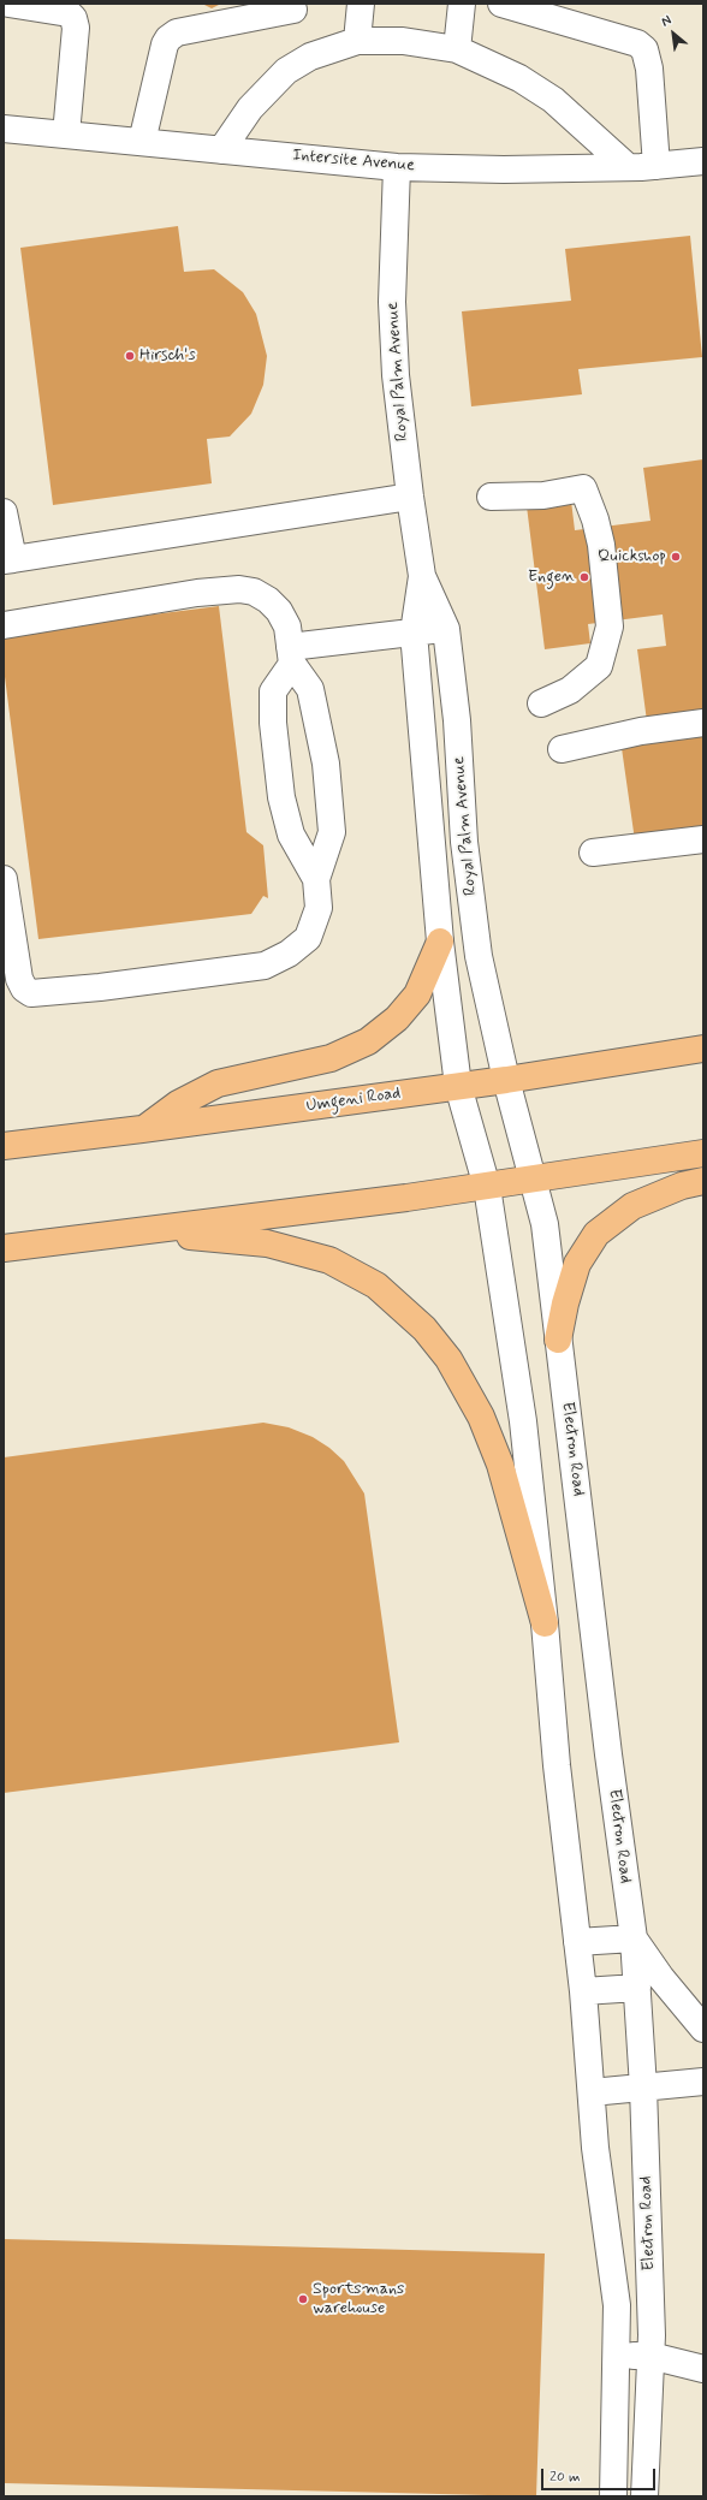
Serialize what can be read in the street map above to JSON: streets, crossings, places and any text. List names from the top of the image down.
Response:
{
  "streets": {
    "highway": ["Umgeni Road"],
    "street": ["Intersite Avenue", "Royal Palm Avenue", "Electron Road"]
  },
  "crossings": [
    ["Intersite Avenue", "Royal Palm Avenue"],
    ["Royal Palm Avenue", "Umgeni Road"],
    ["Royal Palm Avenue", "Electron Road"]
  ],
  "places": [
    "Hirsch's",
    "Quickshop",
    "Engen",
    "Sportsmans warehouse"
  ],
  "scale_bar": "20 m",
  "north": "top left"
}
